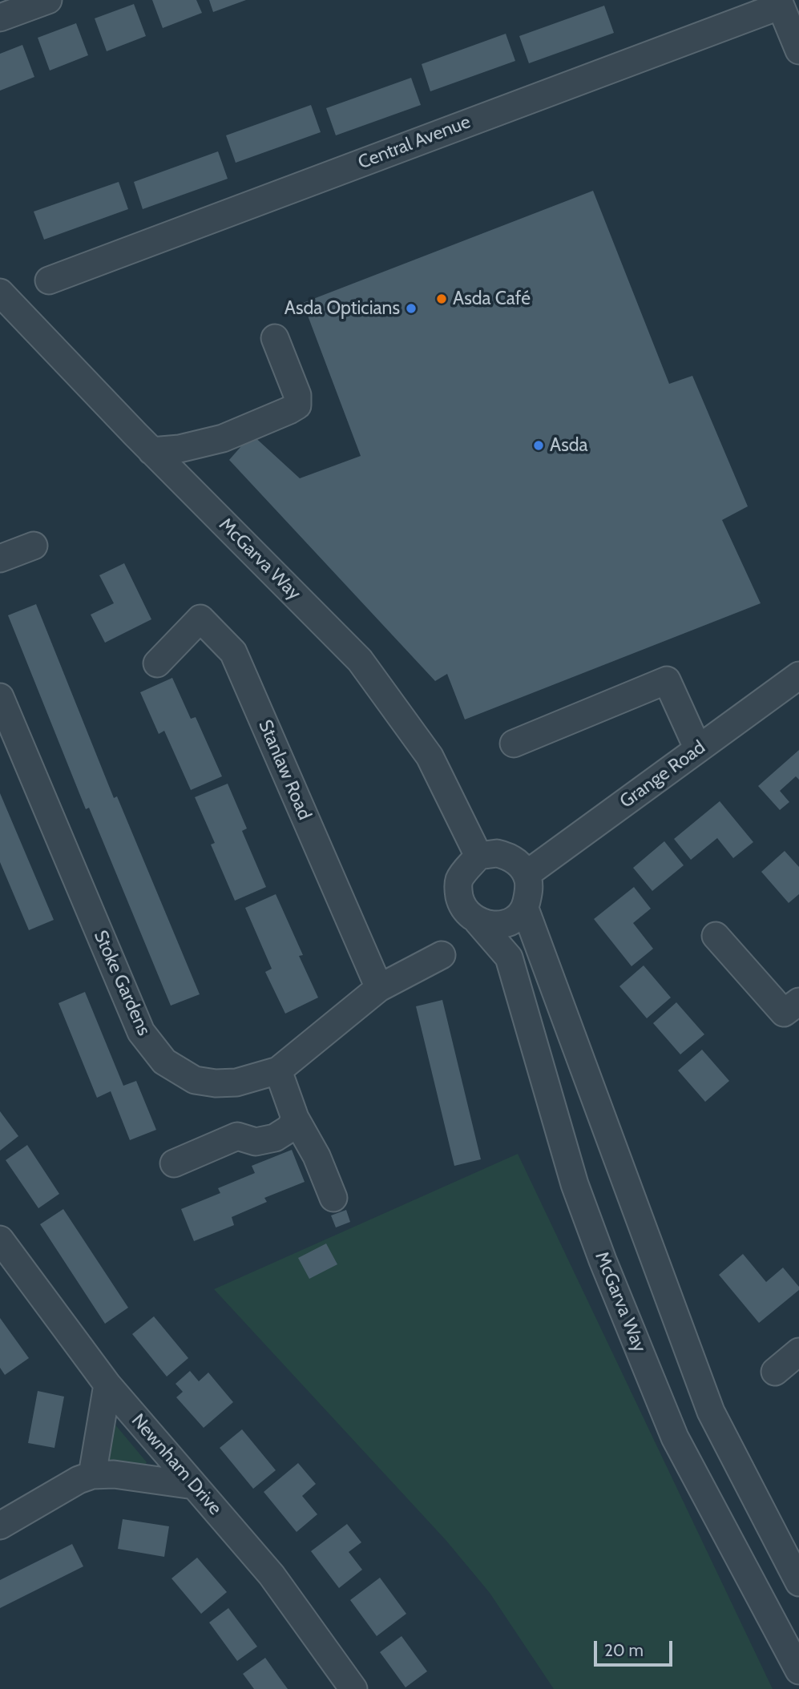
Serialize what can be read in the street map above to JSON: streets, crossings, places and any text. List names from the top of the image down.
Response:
{
  "streets": {
    "street": [
      "Central Avenue",
      "McGarva Way",
      "Stanlaw Road",
      "Grange Road",
      "Stoke Gardens",
      "Newnham Drive"
    ]
  },
  "crossings": [
    ["McGarva Way", "Grange Road"],
    ["Stanlaw Road", "Stoke Gardens"]
  ],
  "places": ["Asda Café", "Asda Opticians", "Asda"],
  "scale_bar": "20 m"
}
